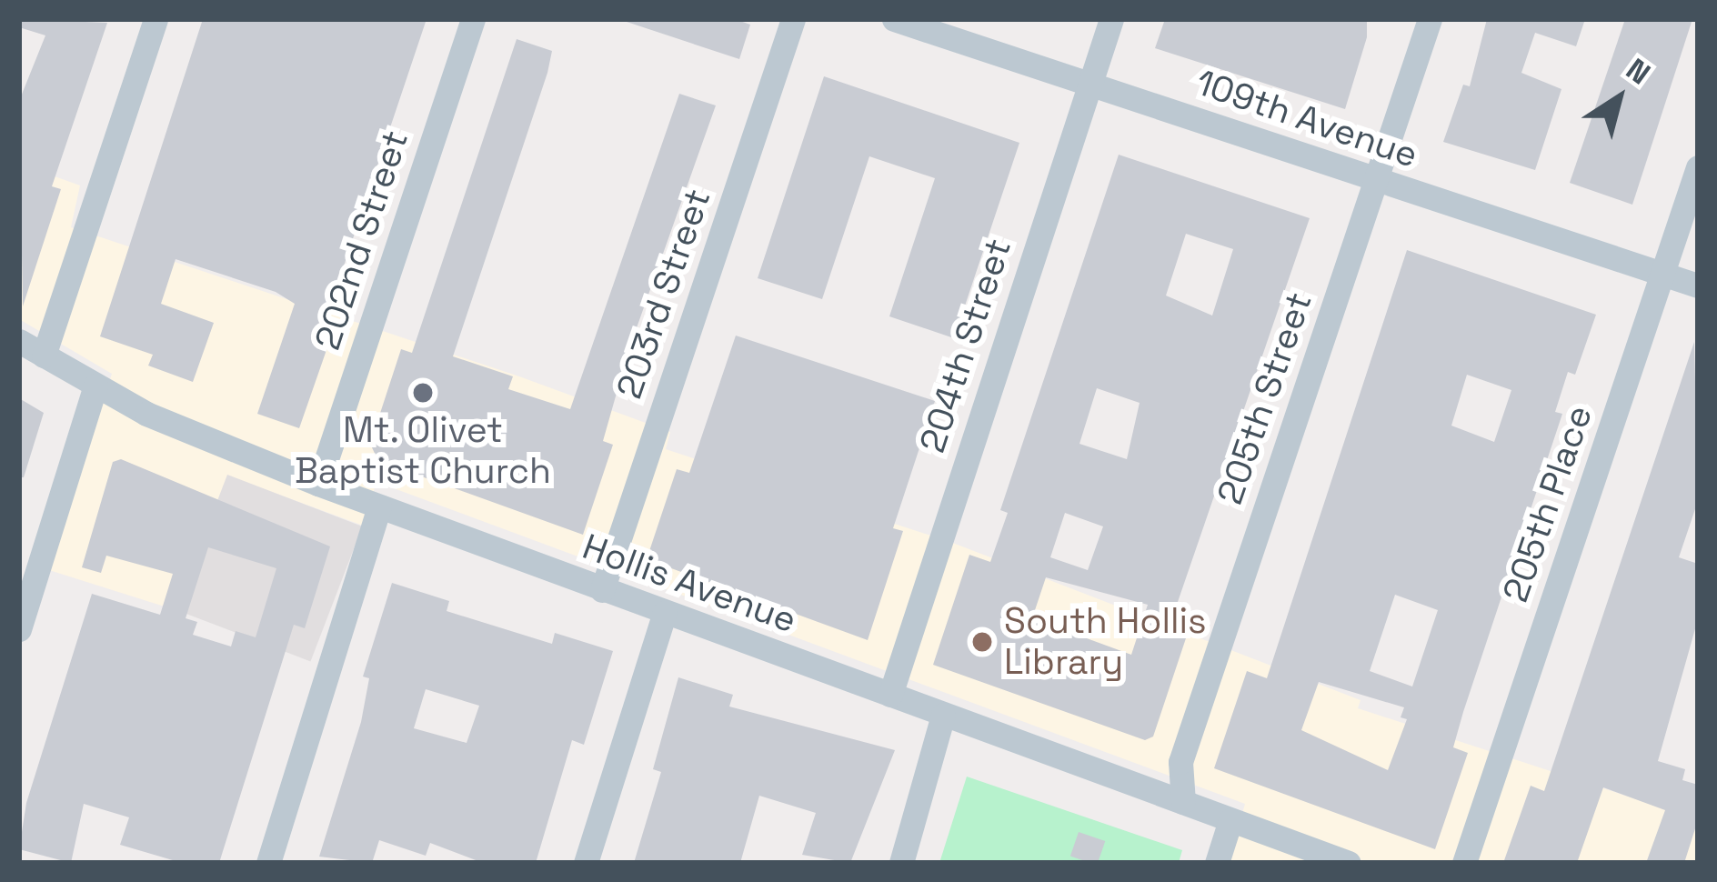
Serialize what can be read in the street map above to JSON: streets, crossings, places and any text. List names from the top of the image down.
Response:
{
  "streets": {
    "street": [
      "109th Avenue",
      "202nd Street",
      "203rd Street",
      "204th Street",
      "205th Street",
      "205th Place",
      "Hollis Avenue"
    ]
  },
  "crossings": [
    ["109th Avenue", "204th Street"],
    ["109th Avenue", "205th Street"],
    ["109th Avenue", "205th Place"],
    ["202nd Street", "Hollis Avenue"],
    ["203rd Street", "Hollis Avenue"],
    ["204th Street", "Hollis Avenue"],
    ["205th Street", "Hollis Avenue"]
  ],
  "places": ["Mt. Olivet Baptist Church", "South Hollis Library"],
  "north": "top right"
}
